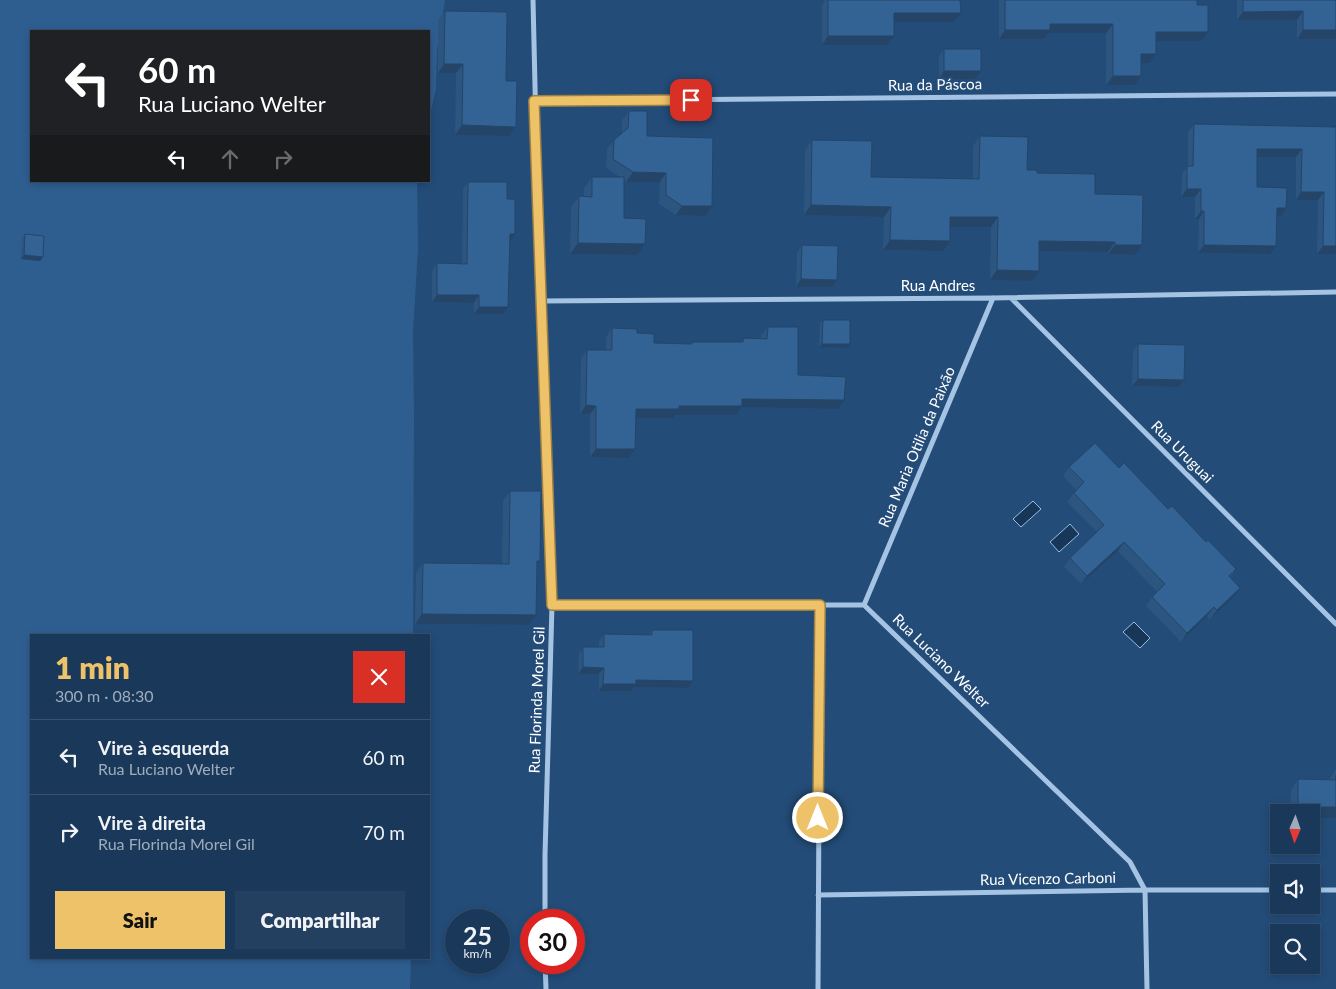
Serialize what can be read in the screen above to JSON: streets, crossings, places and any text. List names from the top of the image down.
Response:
{
  "streets": {
    "street": [
      "Rua da Páscoa",
      "Rua Andres",
      "Rua Maria Otilia da Paixão",
      "Rua Uruguai",
      "Rua Luciano Welter",
      "Rua Florinda Morel Gil",
      "Rua Vicenzo Carboni"
    ]
  },
  "crossings": [
    ["Rua da Páscoa", "Rua Florinda Morel Gil"],
    ["Rua Andres", "Rua Maria Otilia da Paixão"],
    ["Rua Andres", "Rua Uruguai"],
    ["Rua Andres", "Rua Florinda Morel Gil"],
    ["Rua Maria Otilia da Paixão", "Rua Luciano Welter"],
    ["Rua Luciano Welter", "Rua Vicenzo Carboni"]
  ],
  "north": "bottom",
  "page": {
    "turn": ["60 m", "Rua Luciano Welter"],
    "heading": ["1 min", "300 m · 08:30"],
    "list": [
      {
        "name": "Vire à esquerda",
        "note": "Rua Luciano Welter",
        "value": "60 m"
      },
      {
        "name": "Vire à direita",
        "note": "Rua Florinda Morel Gil",
        "value": "70 m"
      }
    ],
    "buttons": ["Sair", "Compartilhar"],
    "speed": "25 km/h",
    "limit": "30"
  }
}
